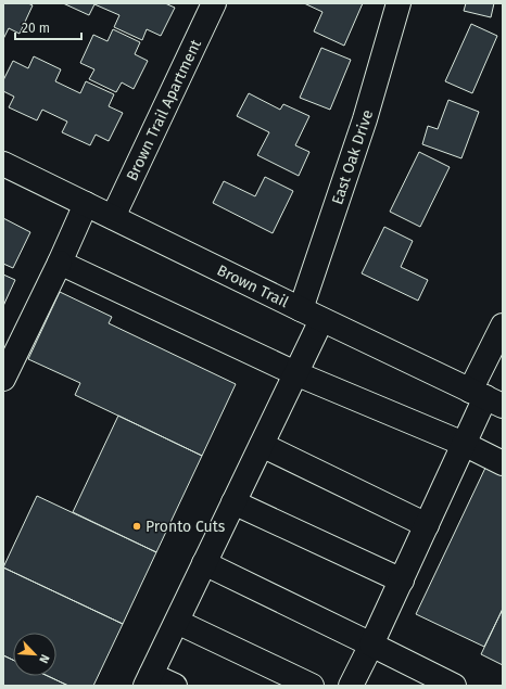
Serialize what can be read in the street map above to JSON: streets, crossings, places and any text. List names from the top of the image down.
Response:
{
  "streets": {
    "main road": ["Brown Trail Apartment", "East Oak Drive", "Brown Trail"]
  },
  "crossings": [
    ["Brown Trail Apartment", "Brown Trail"],
    ["East Oak Drive", "Brown Trail"]
  ],
  "places": ["Pronto Cuts"],
  "scale_bar": "20 m",
  "north": "bottom right"
}
